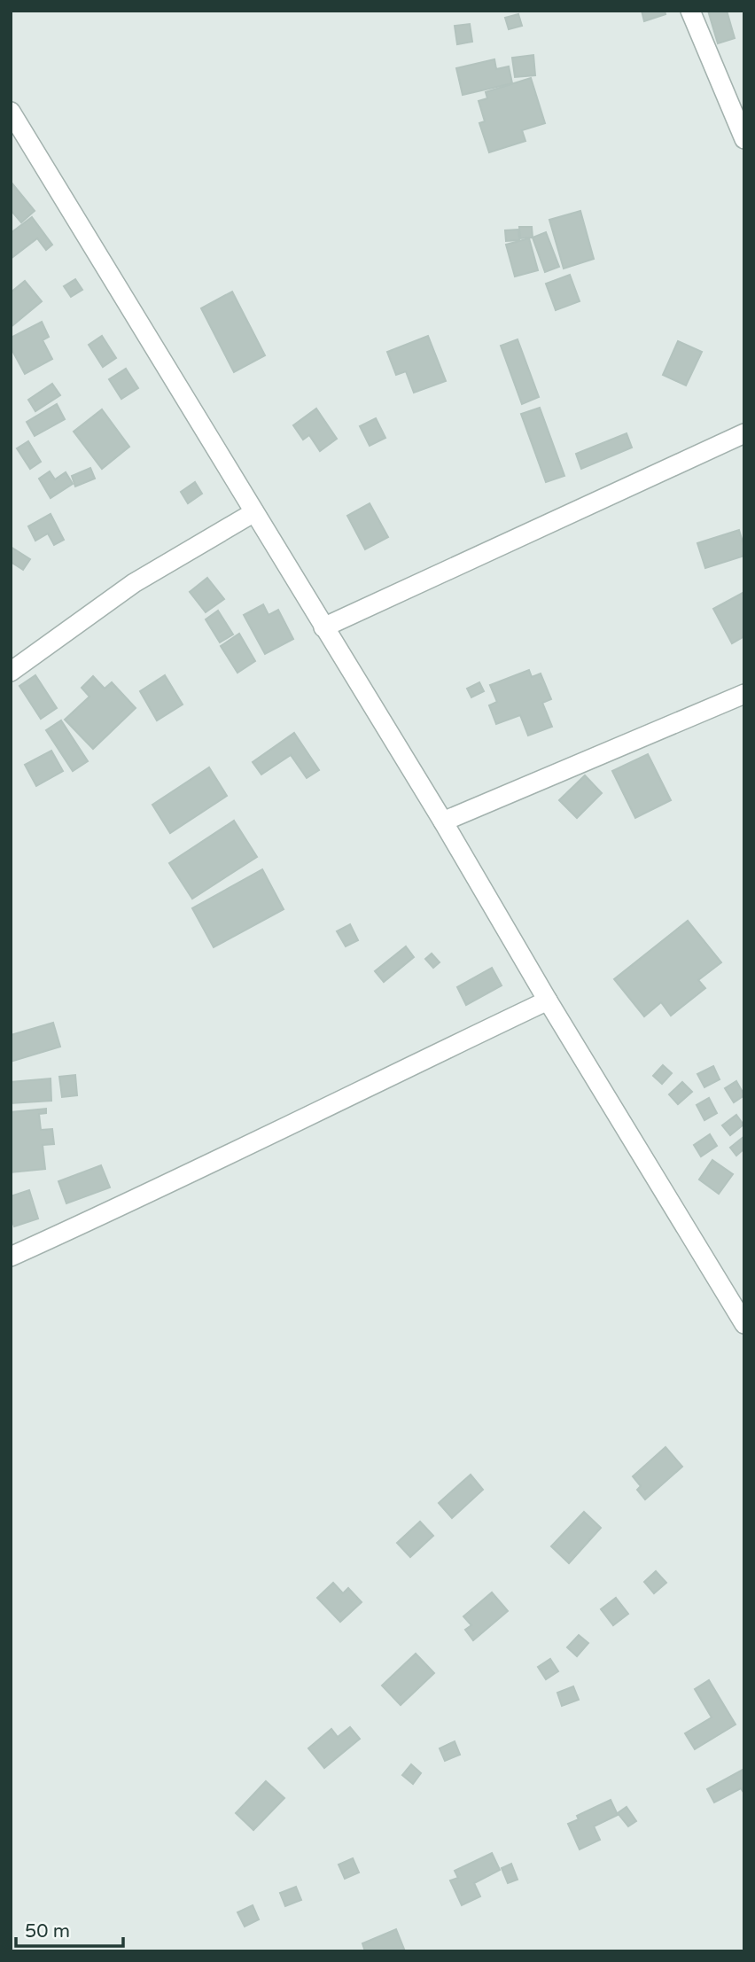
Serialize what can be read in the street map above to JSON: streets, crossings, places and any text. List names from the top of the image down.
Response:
{
  "scale_bar": "50 m"
}
